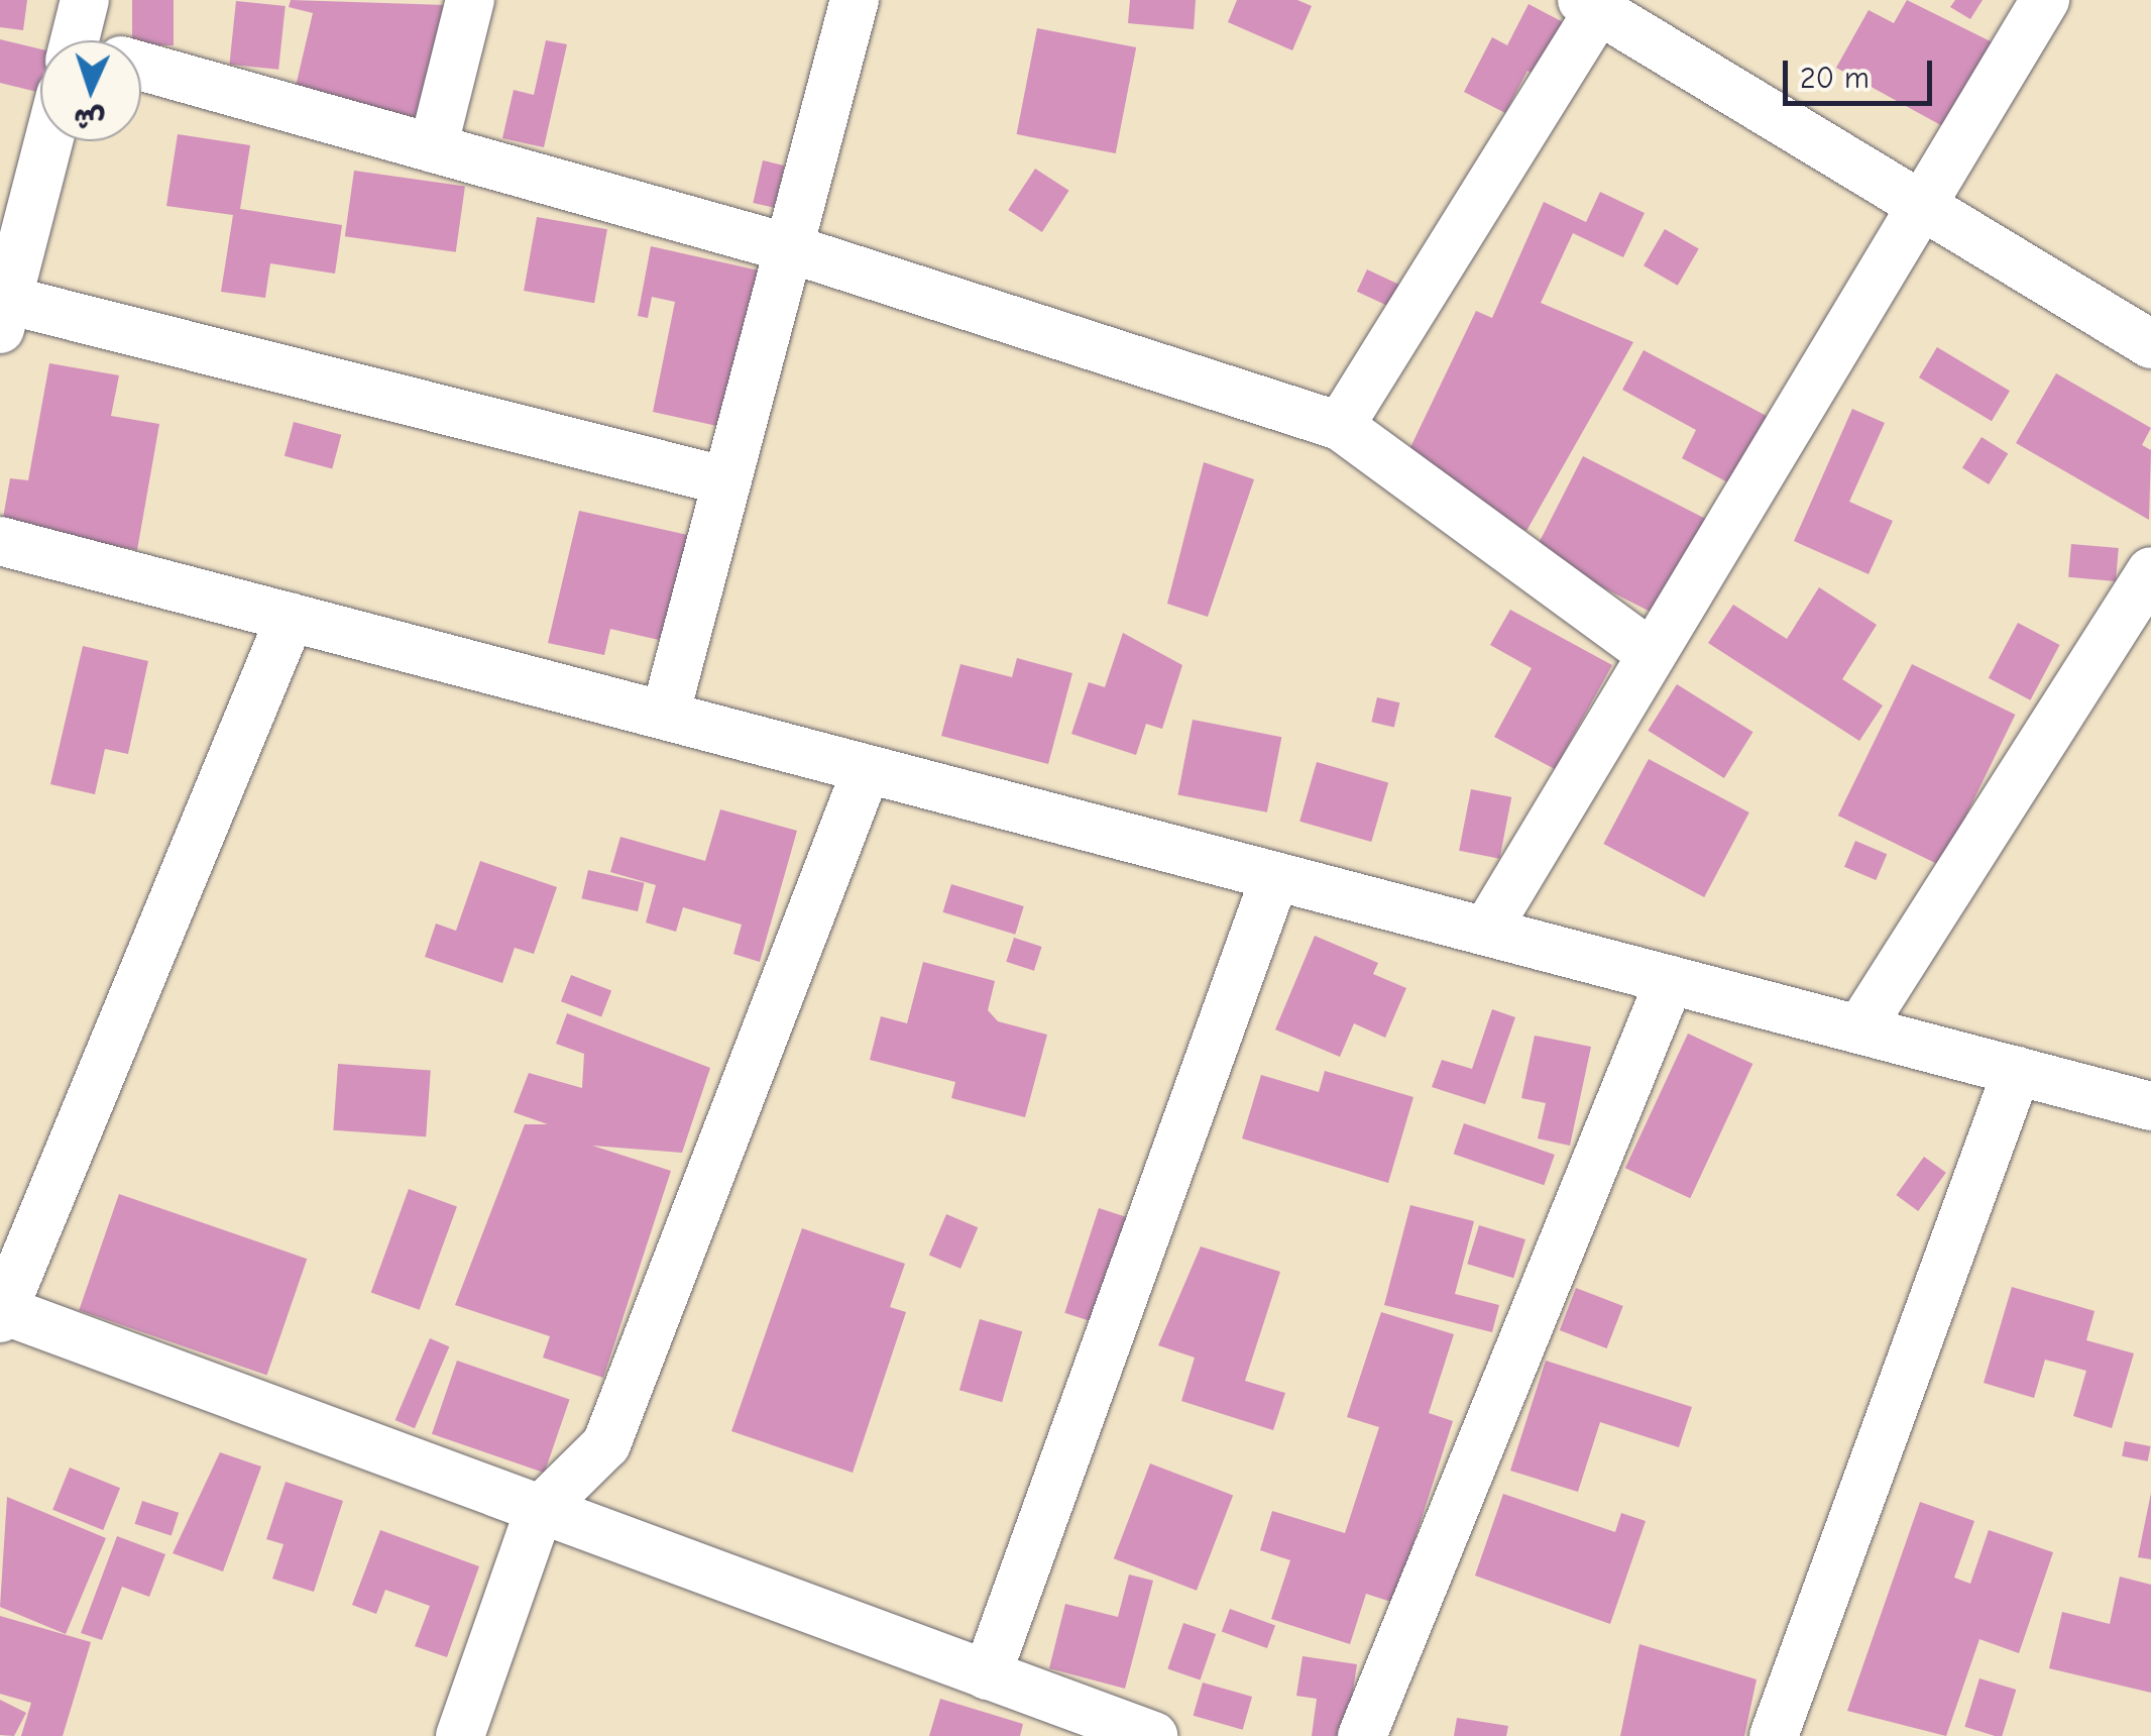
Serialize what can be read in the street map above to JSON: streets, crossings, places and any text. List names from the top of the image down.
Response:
{
  "scale_bar": "20 m",
  "north": "bottom"
}
